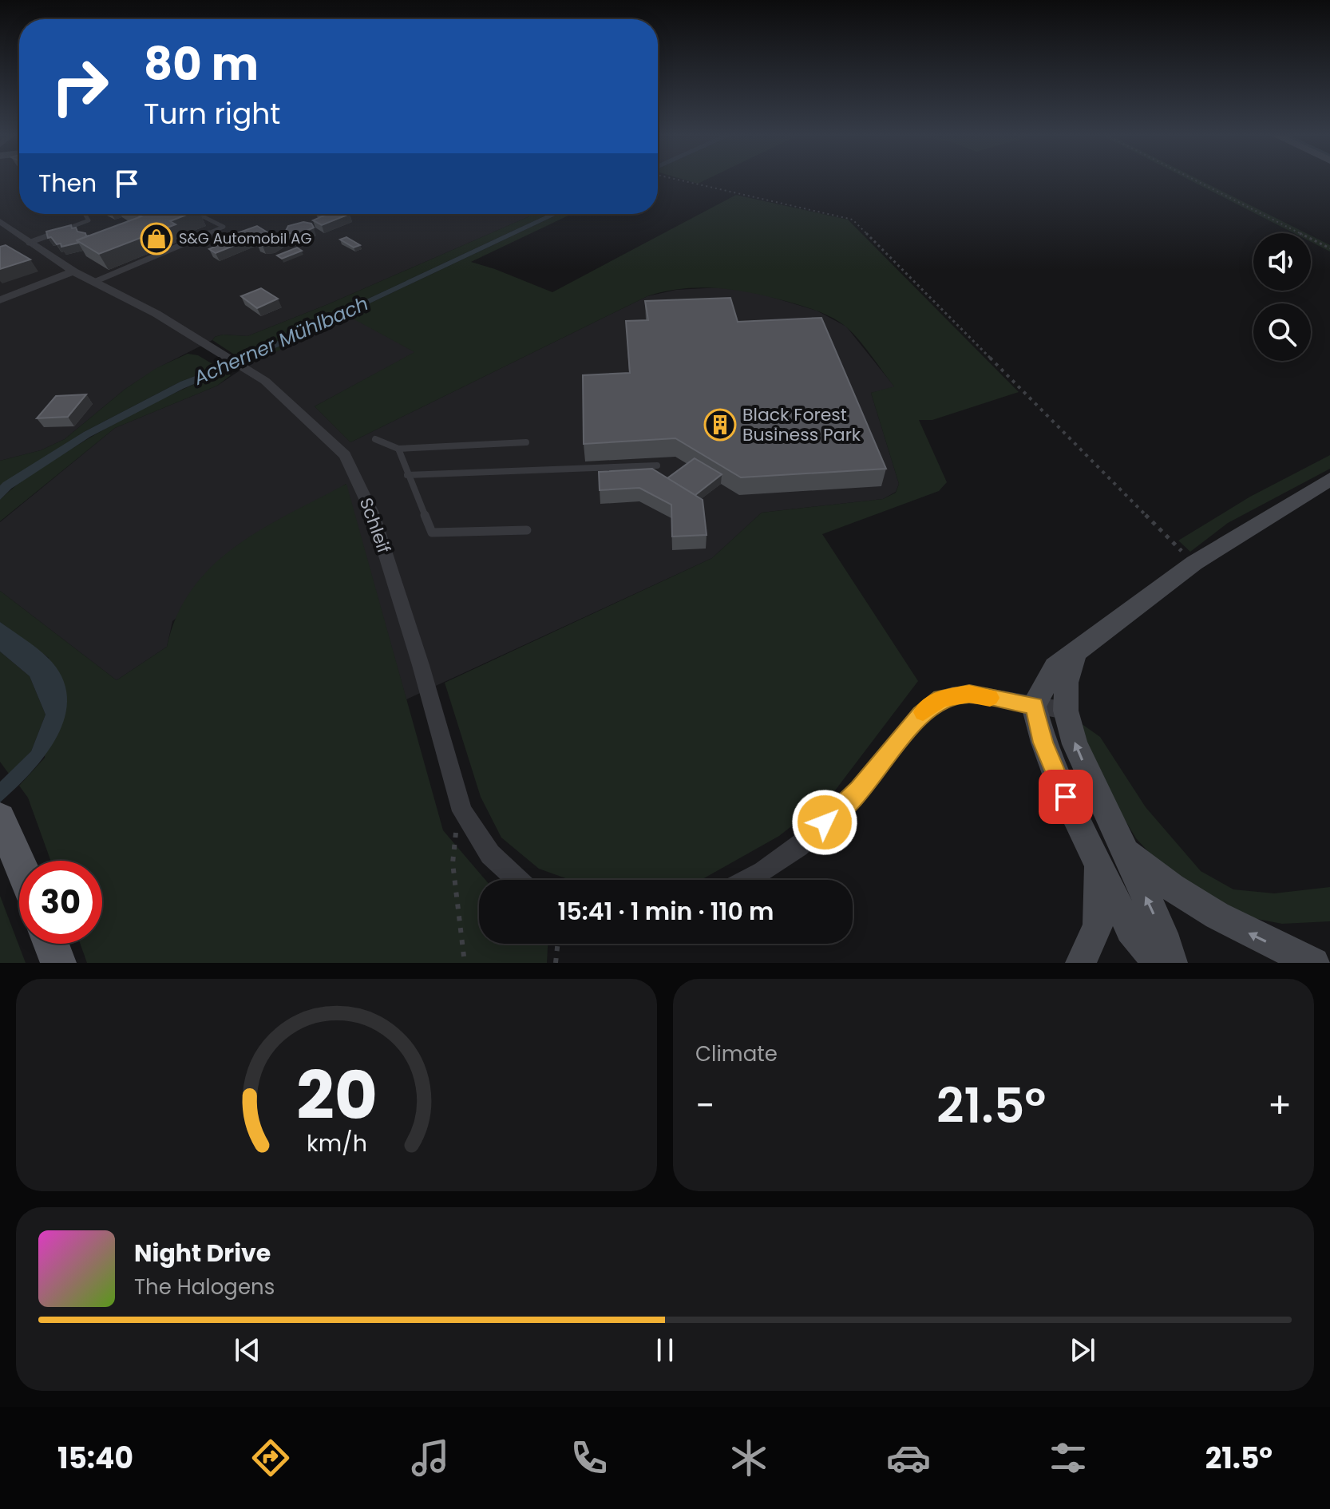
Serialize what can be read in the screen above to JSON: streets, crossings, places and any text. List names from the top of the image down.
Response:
{
  "streets": {
    "street": ["Schleif"]
  },
  "water": ["Acherner Mühlbach"],
  "places": {
    "shop": ["S&G Automobil AG"],
    "building": ["Black Forest Business Park"]
  },
  "page": {
    "turn": ["80 m", "Turn right"],
    "then": "Then",
    "limit": "30",
    "trip": "15:41 · 1 min · 110 m",
    "tile": "Climate",
    "heat": ["−", "21.5°", "+"],
    "song": ["Night Drive", "The Halogens"],
    "tabs": ["15:40", "21.5°"],
    "gauge": ["20", "km/h"]
  }
}
